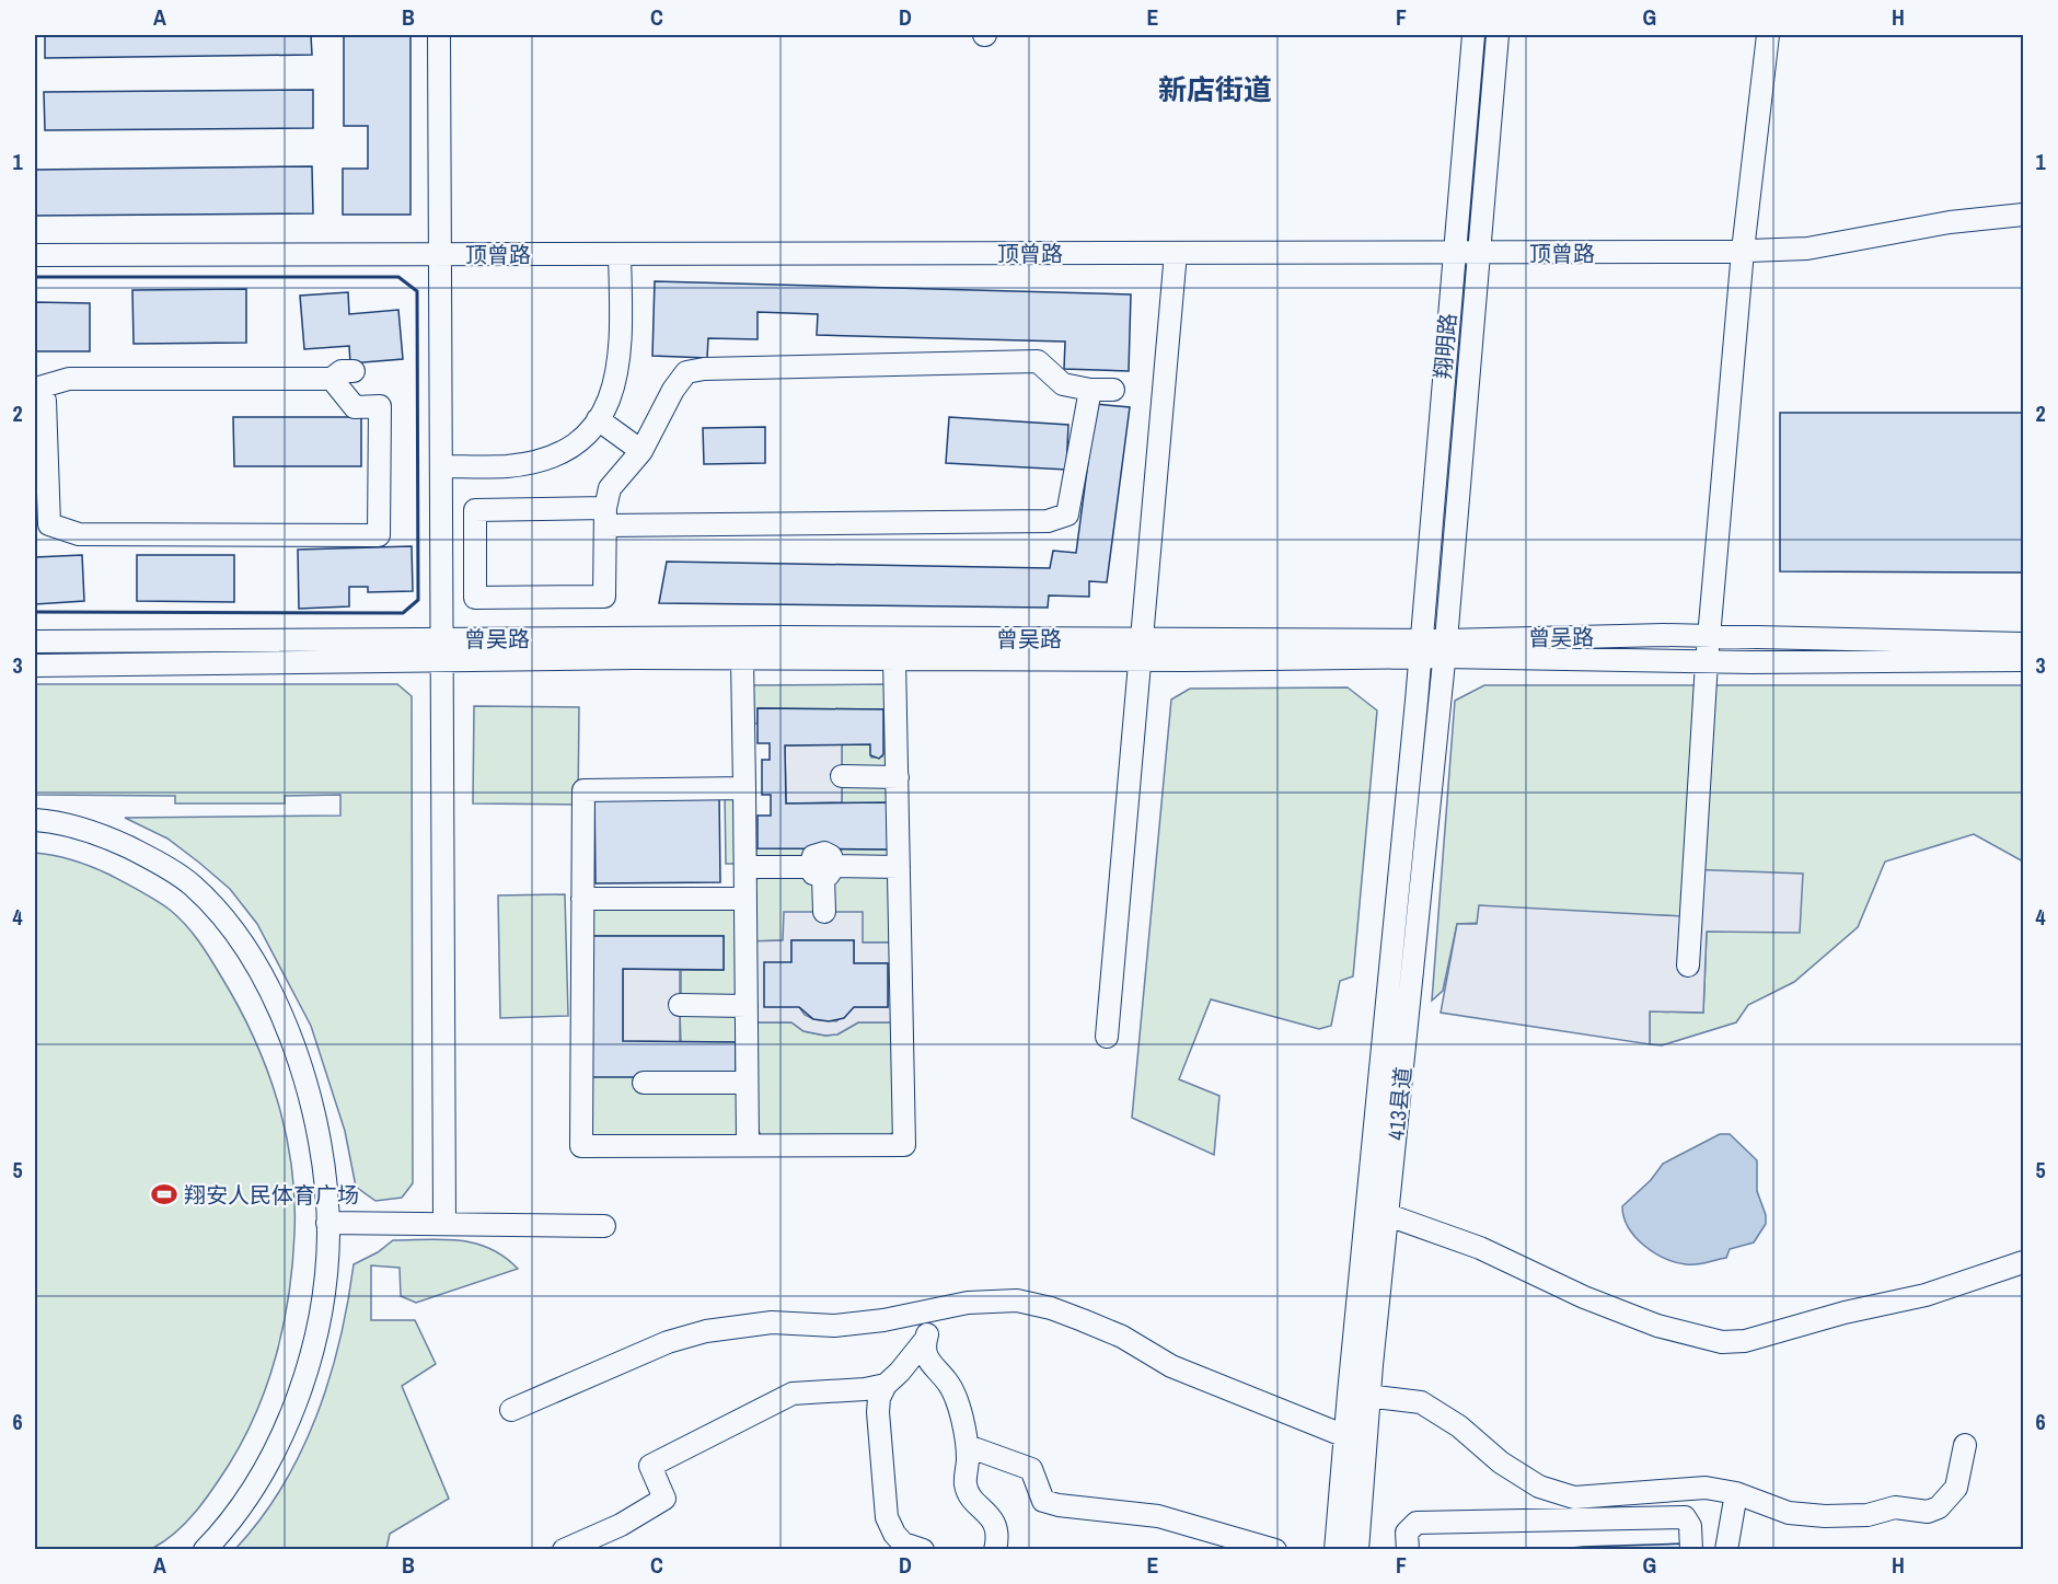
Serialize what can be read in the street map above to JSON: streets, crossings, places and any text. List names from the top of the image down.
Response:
{
  "streets": {
    "street": [
      "顶曾路",
      "翔明路",
      "曾吴路",
      "413县道"
    ]
  },
  "crossings": [
    ["顶曾路", "翔明路"],
    ["翔明路", "曾吴路"],
    ["翔明路", "413县道"],
    ["曾吴路", "413县道"]
  ],
  "districts": ["新店街道"],
  "places": {
    "sports": ["翔安人民体育广场"]
  },
  "grid": {
    "columns": [
      "A",
      "B",
      "C",
      "D",
      "E",
      "F",
      "G",
      "H"
    ],
    "rows": [
      "1",
      "2",
      "3",
      "4",
      "5",
      "6"
    ]
  }
}
